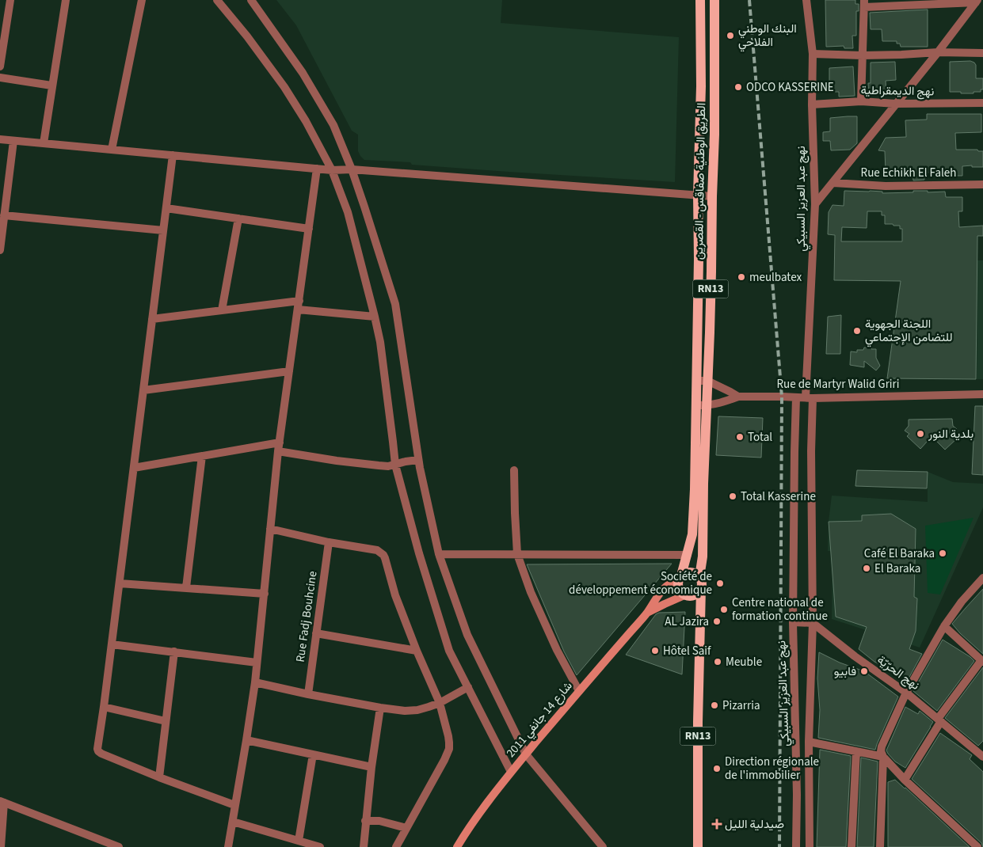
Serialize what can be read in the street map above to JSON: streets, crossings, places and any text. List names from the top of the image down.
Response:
{
  "streets": {
    "main road": ["الطريق الوطنية صفاقس - القصرين", "RN13", "شارع 14 جانفي 2011"],
    "street": [
      "نهج الديمقراطية",
      "Rue Echikh El Faleh",
      "نهج عبد العزيز السبيكي",
      "Rue de Martyr Walid Griri",
      "Rue Fadj Bouhcine",
      "نهج الحرّيّة"
    ]
  },
  "crossings": [
    ["نهج الديمقراطية", "نهج عبد العزيز السبيكي"],
    ["الطريق الوطنية صفاقس - القصرين", "RN13"],
    ["الطريق الوطنية صفاقس - القصرين", "Rue de Martyr Walid Griri"],
    ["الطريق الوطنية صفاقس - القصرين", "شارع 14 جانفي 2011"],
    ["نهج عبد العزيز السبيكي", "Rue de Martyr Walid Griri"],
    ["نهج عبد العزيز السبيكي", "نهج الحرّيّة"],
    ["RN13", "شارع 14 جانفي 2011"]
  ],
  "places": {
    "other": [
      "البنك الوطني الفلاحي",
      "ODCO KASSERINE",
      "meulbatex",
      "اللجنة الجهوية للتضامن الإجتماعي",
      "بلدية النور",
      "Total",
      "Total Kasserine",
      "Café El Baraka",
      "El Baraka",
      "Société de développement économique",
      "Centre national de formation continue",
      "AL Jazira",
      "Hôtel Saif",
      "Meuble",
      "فابيو",
      "Pizarria",
      "Direction régionale de l'immobilier"
    ],
    "health": ["صيدلية الليل"]
  }
}
